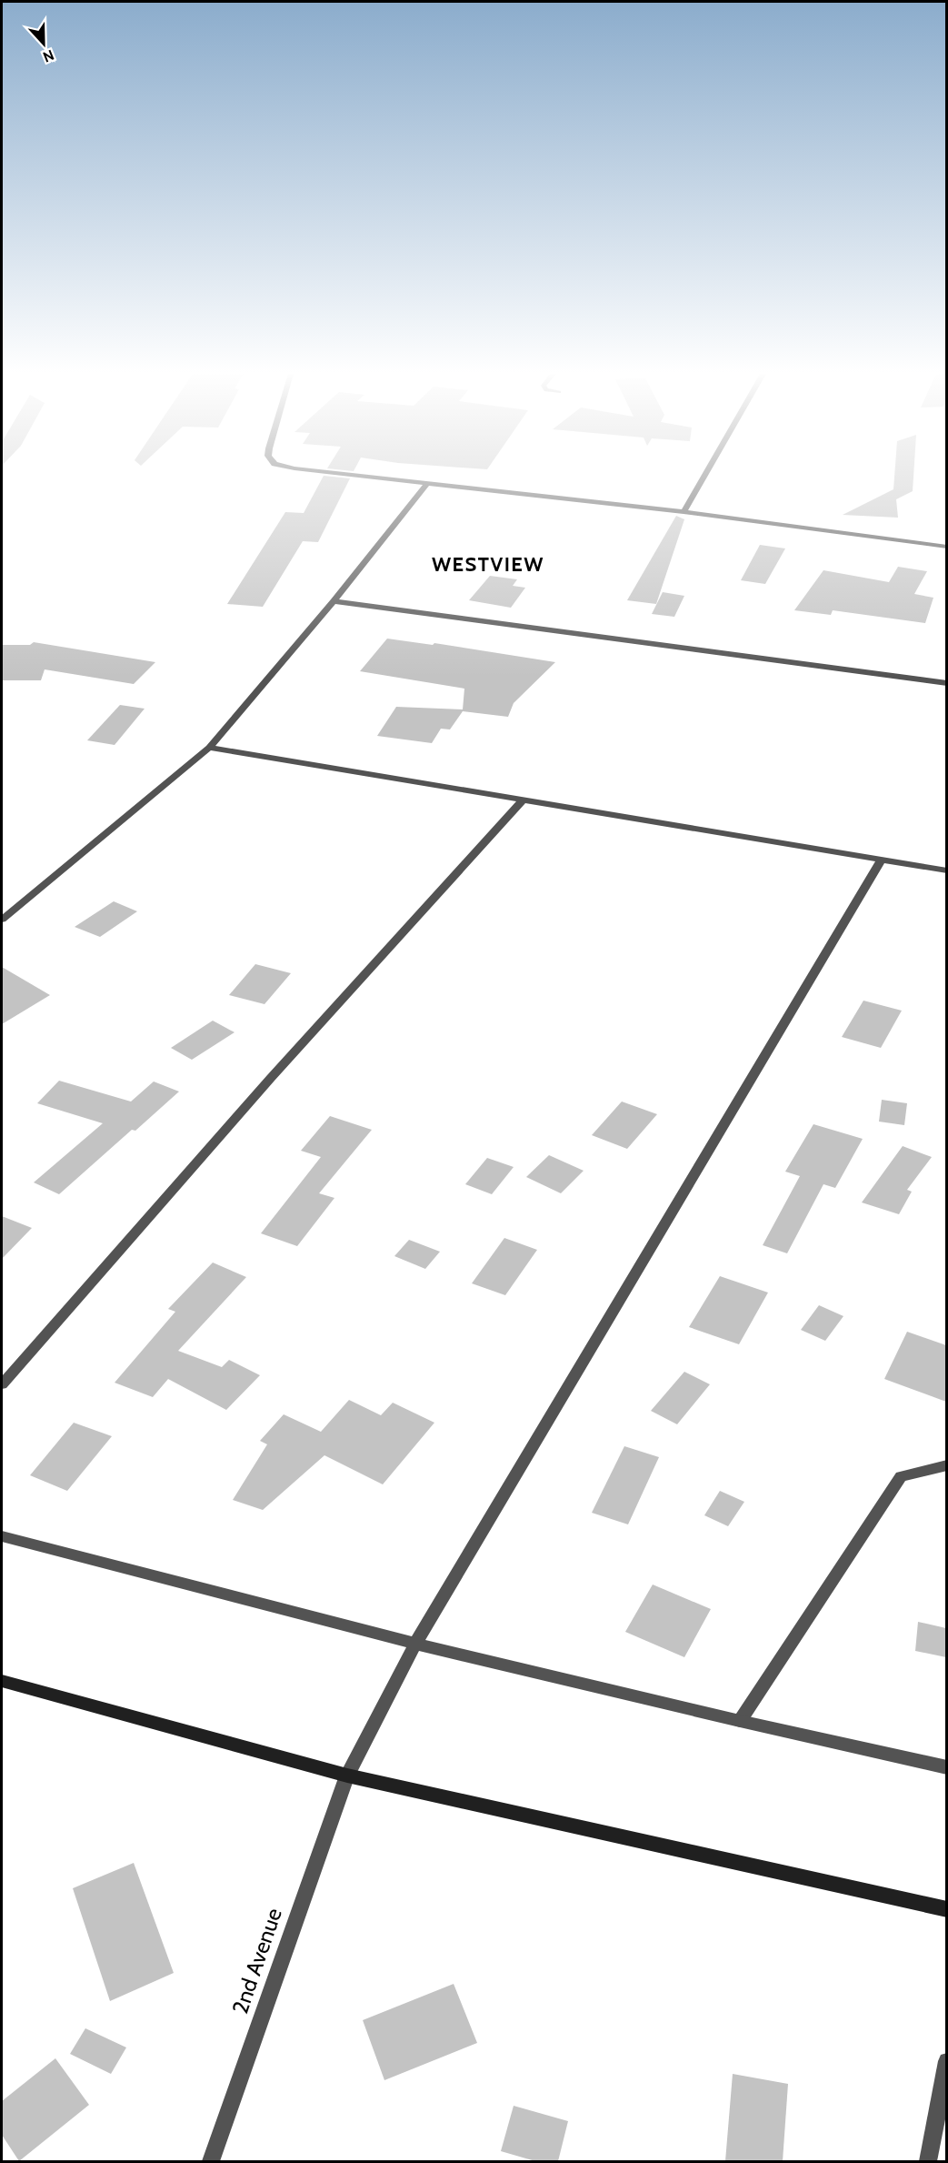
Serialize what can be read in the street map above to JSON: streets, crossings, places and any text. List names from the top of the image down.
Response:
{
  "streets": {
    "street": ["2nd Avenue"]
  },
  "districts": ["WESTVIEW"],
  "north": "bottom"
}
